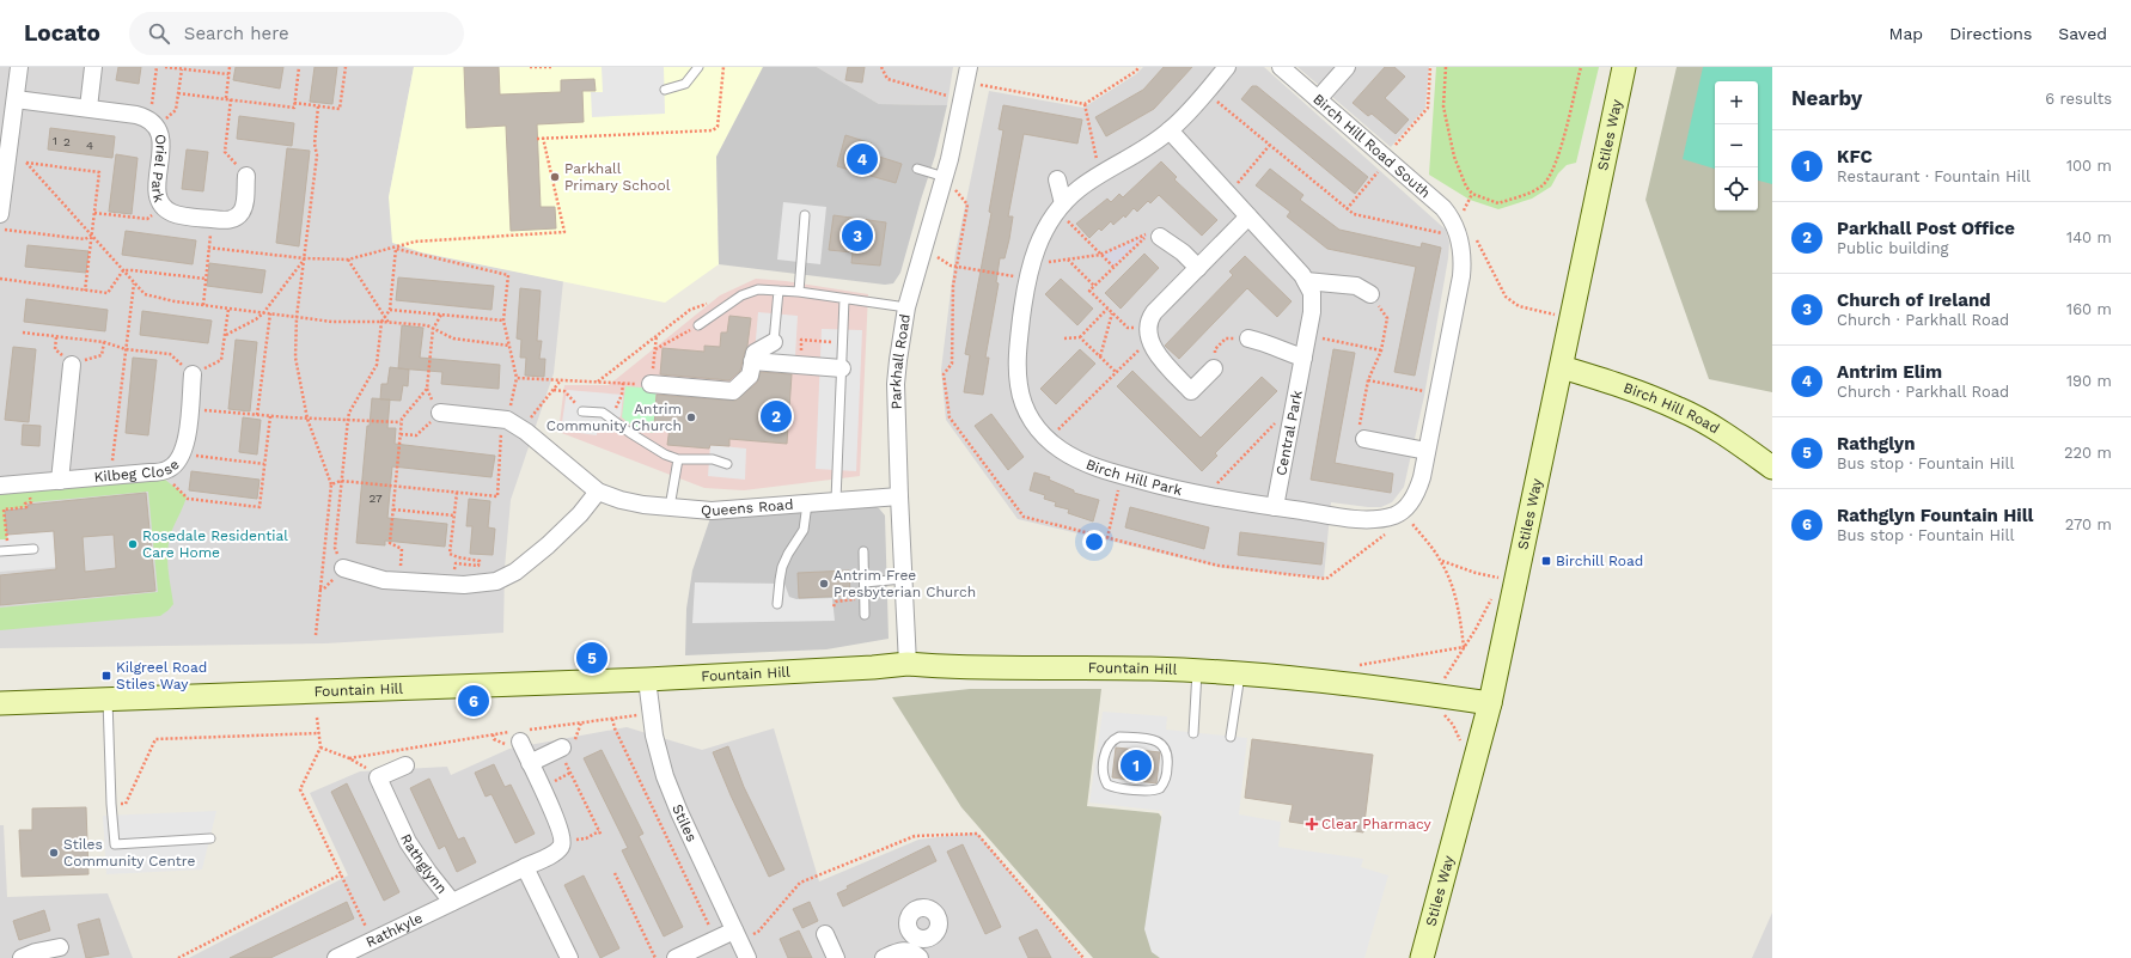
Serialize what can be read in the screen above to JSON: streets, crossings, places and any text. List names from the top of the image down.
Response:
{
  "streets": {
    "street": [
      "Stiles Way",
      "Birch Hill Road South",
      "Oriel Park",
      "Parkhall Road",
      "Birch Hill Road",
      "Central Park",
      "Kilbeg Close",
      "Birch Hill Park",
      "Queens Road",
      "Fountain Hill",
      "Stiles",
      "Rathglynn",
      "Rathkyle"
    ]
  },
  "crossings": [
    ["Stiles Way", "Birch Hill Road"],
    ["Stiles Way", "Fountain Hill"],
    ["Parkhall Road", "Queens Road"],
    ["Parkhall Road", "Fountain Hill"],
    ["Central Park", "Birch Hill Park"],
    ["Fountain Hill", "Stiles"],
    ["Rathglynn", "Rathkyle"]
  ],
  "places": {
    "other": [
      "Parkhall Primary School",
      "Antrim Community Church",
      "Rosedale Residential Care Home",
      "Antrim Free Presbyterian Church",
      "Stiles Community Centre"
    ],
    "transit": ["Birchill Road", "Kilgreel Road Stiles Way"],
    "health": ["Clear Pharmacy"]
  },
  "house_numbers": [
    "1",
    "2",
    "4",
    "27"
  ],
  "page": {
    "header": "Locato",
    "search": "Search here",
    "nav": ["Map", "Directions", "Saved"],
    "heading": ["Nearby", "6 results"],
    "map_buttons": ["+", "−"],
    "list": [
      {
        "mark": "1",
        "name": "KFC",
        "note": "Restaurant · Fountain Hill",
        "value": "100 m"
      },
      {
        "mark": "2",
        "name": "Parkhall Post Office",
        "note": "Public building",
        "value": "140 m"
      },
      {
        "mark": "3",
        "name": "Church of Ireland",
        "note": "Church · Parkhall Road",
        "value": "160 m"
      },
      {
        "mark": "4",
        "name": "Antrim Elim",
        "note": "Church · Parkhall Road",
        "value": "190 m"
      },
      {
        "mark": "5",
        "name": "Rathglyn",
        "note": "Bus stop · Fountain Hill",
        "value": "220 m"
      },
      {
        "mark": "6",
        "name": "Rathglyn Fountain Hill",
        "note": "Bus stop · Fountain Hill",
        "value": "270 m"
      }
    ],
    "pins": [
      "4",
      "3",
      "2",
      "5",
      "6",
      "1"
    ]
  }
}
